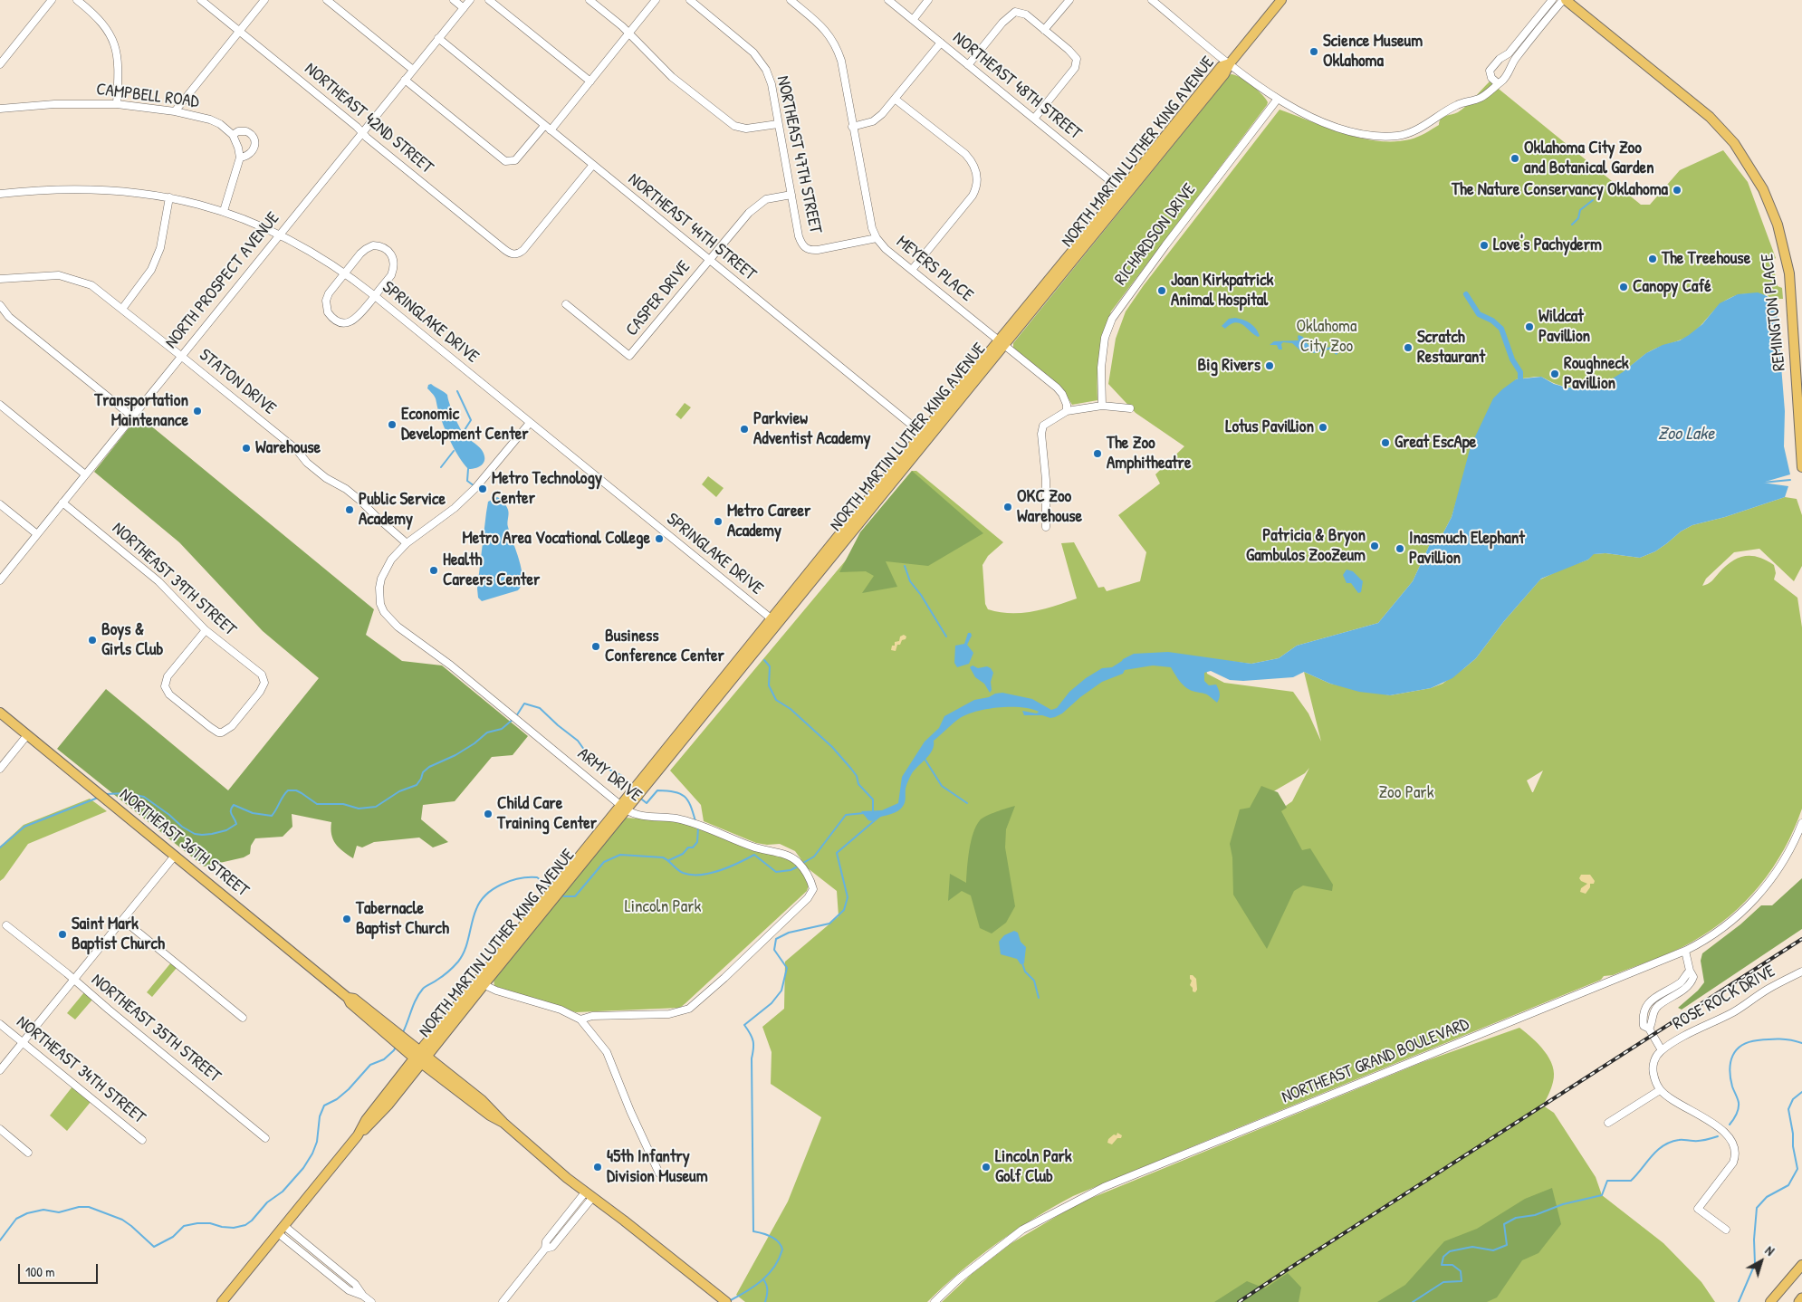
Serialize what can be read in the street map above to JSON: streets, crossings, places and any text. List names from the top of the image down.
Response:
{
  "streets": {
    "main road": ["NORTH MARTIN LUTHER KING AVENUE", "REMINGTON PLACE", "NORTHEAST 36TH STREET"],
    "street": [
      "NORTHEAST 48TH STREET",
      "CAMPBELL ROAD",
      "NORTHEAST 42ND STREET",
      "NORTHEAST 47TH STREET",
      "NORTHEAST 44TH STREET",
      "RICHARDSON DRIVE",
      "MEYERS PLACE",
      "NORTH PROSPECT AVENUE",
      "CASPER DRIVE",
      "SPRINGLAKE DRIVE",
      "STATON DRIVE",
      "NORTHEAST 39TH STREET",
      "ARMY DRIVE",
      "ROSE ROCK DRIVE",
      "NORTHEAST 35TH STREET",
      "NORTHEAST GRAND BOULEVARD",
      "NORTHEAST 34TH STREET"
    ]
  },
  "crossings": [
    ["NORTHEAST 48TH STREET", "NORTH MARTIN LUTHER KING AVENUE"],
    ["NORTHEAST 42ND STREET", "NORTHEAST 44TH STREET"],
    ["NORTHEAST 42ND STREET", "NORTH PROSPECT AVENUE"],
    ["NORTH MARTIN LUTHER KING AVENUE", "NORTHEAST 44TH STREET"],
    ["NORTH MARTIN LUTHER KING AVENUE", "MEYERS PLACE"],
    ["NORTH MARTIN LUTHER KING AVENUE", "SPRINGLAKE DRIVE"],
    ["NORTH MARTIN LUTHER KING AVENUE", "ARMY DRIVE"],
    ["NORTH MARTIN LUTHER KING AVENUE", "NORTHEAST 36TH STREET"],
    ["NORTHEAST 47TH STREET", "MEYERS PLACE"],
    ["NORTHEAST 47TH STREET", "CASPER DRIVE"],
    ["NORTHEAST 44TH STREET", "NORTH PROSPECT AVENUE"],
    ["NORTHEAST 44TH STREET", "CASPER DRIVE"],
    ["NORTH PROSPECT AVENUE", "SPRINGLAKE DRIVE"],
    ["NORTH PROSPECT AVENUE", "STATON DRIVE"],
    ["NORTH PROSPECT AVENUE", "NORTHEAST 39TH STREET"],
    ["SPRINGLAKE DRIVE", "ARMY DRIVE"],
    ["STATON DRIVE", "ARMY DRIVE"]
  ],
  "water": ["Zoo Lake"],
  "parks": ["Oklahoma City Zoo", "Zoo Park", "Lincoln Park"],
  "places": [
    "Science Museum Oklahoma",
    "Oklahoma City Zoo and Botanical Garden",
    "The Nature Conservancy Oklahoma",
    "Love's Pachyderm",
    "The Treehouse",
    "Canopy Café",
    "Joan Kirkpatrick Animal Hospital",
    "Wildcat Pavillion",
    "Scratch Restaurant",
    "Big Rivers",
    "Roughneck Pavillion",
    "Transportation Maintenance",
    "Economic Development Center",
    "Lotus Pavillion",
    "Parkview Adventist Academy",
    "Great EscApe",
    "Warehouse",
    "The Zoo Amphitheatre",
    "Metro Technology Center",
    "OKC Zoo Warehouse",
    "Public Service Academy",
    "Metro Career Academy",
    "Metro Area Vocational College",
    "Patricia & Bryon Gambulos ZooZeum",
    "Inasmuch Elephant Pavillion",
    "Health Careers Center",
    "Boys & Girls Club",
    "Business Conference Center",
    "Child Care Training Center",
    "Tabernacle Baptist Church",
    "Saint Mark Baptist Church",
    "45th Infantry Division Museum",
    "Lincoln Park Golf Club"
  ],
  "scale_bar": "100 m",
  "north": "top right"
}
